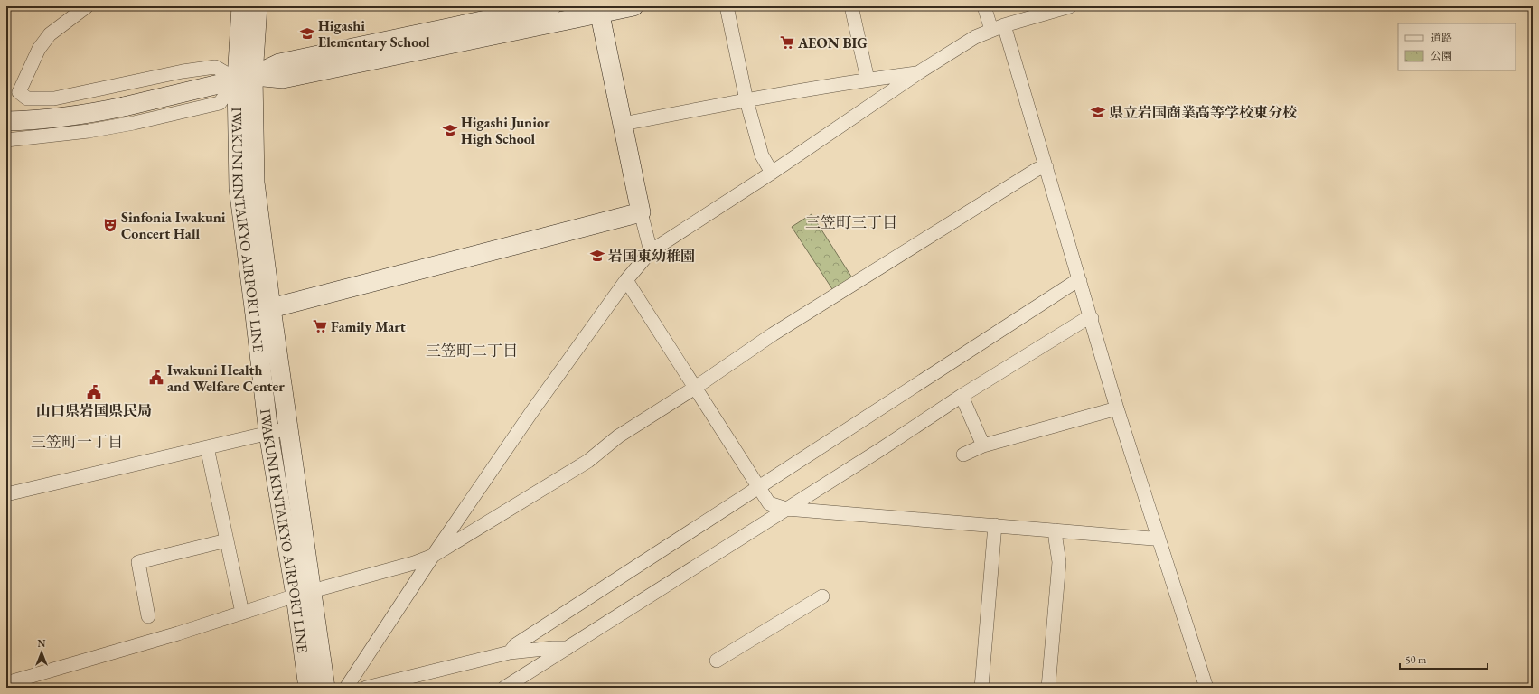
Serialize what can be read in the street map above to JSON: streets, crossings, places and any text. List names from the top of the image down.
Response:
{
  "streets": {
    "street": ["IWAKUNI KINTAIKYO AIRPORT LINE"]
  },
  "districts": ["三笠町三丁目", "三笠町二丁目", "三笠町一丁目"],
  "places": {
    "school or university": [
      "Higashi Elementary School",
      "県立岩国商業高等学校東分校",
      "Higashi Junior High School",
      "岩国東幼稚園"
    ],
    "supermarket": ["AEON BIG", "Family Mart"],
    "theatre": ["Sinfonia Iwakuni Concert Hall"],
    "public building": ["Iwakuni Health and Welfare Center", "山口県岩国県民局"]
  },
  "legend": ["道路", "公園"],
  "scale_bar": "50 m",
  "north": "top"
}
